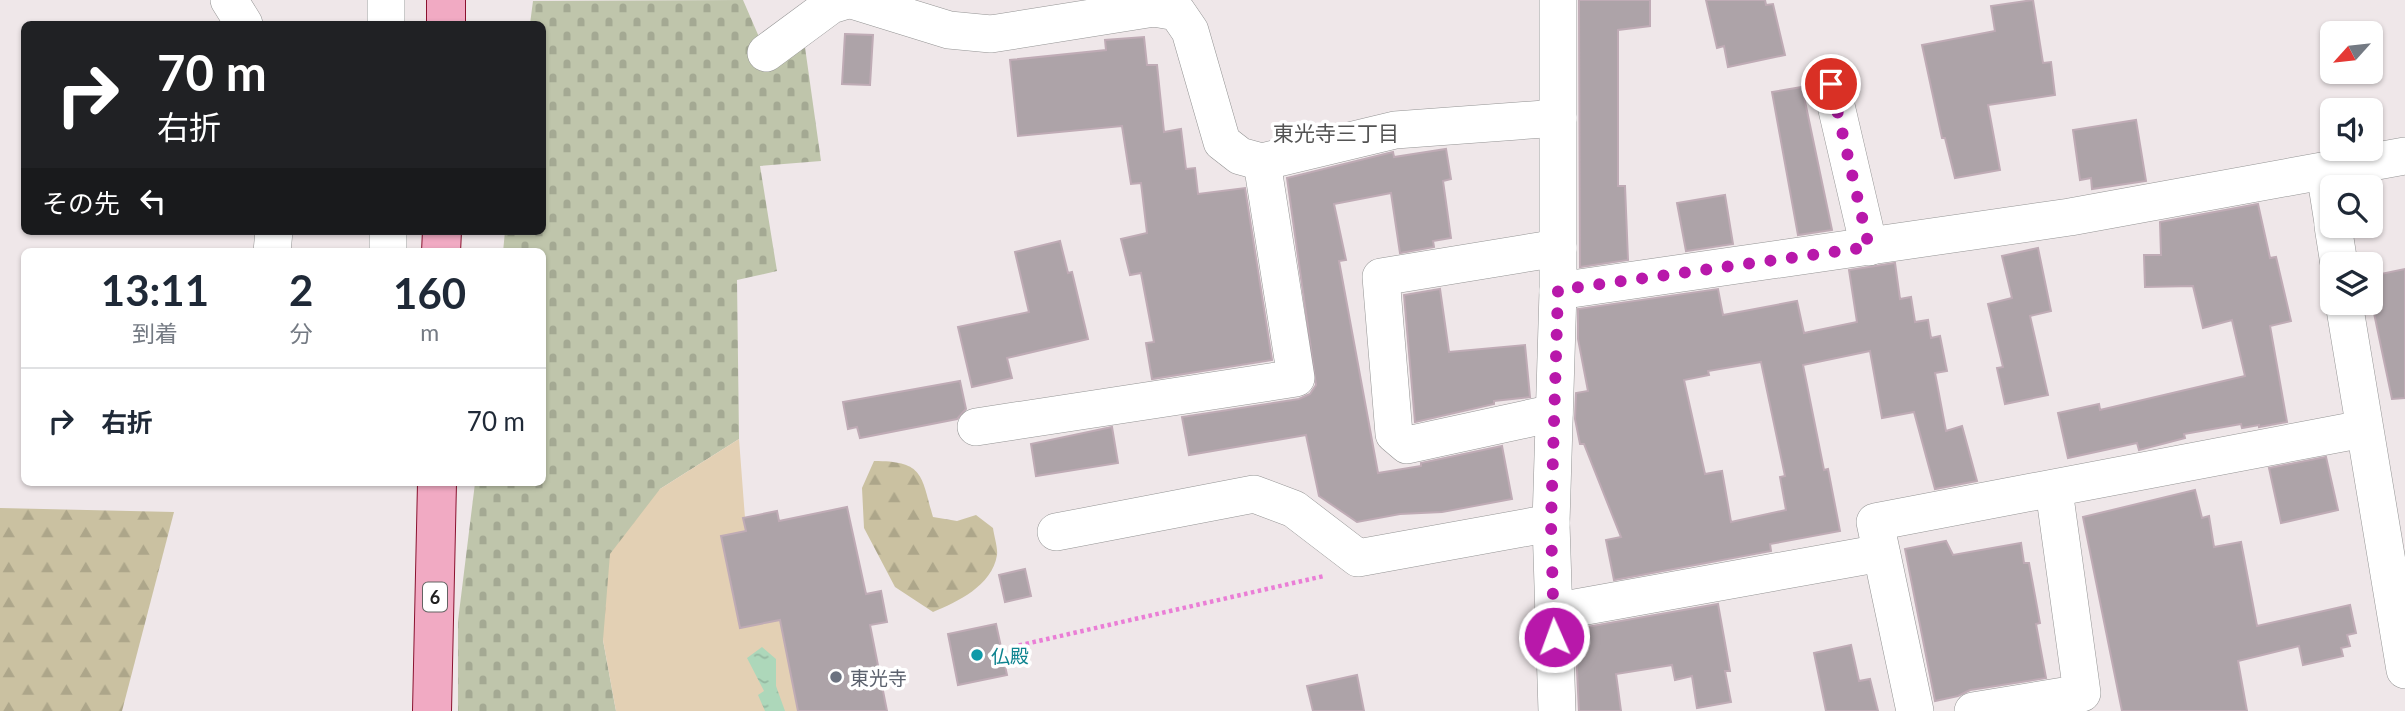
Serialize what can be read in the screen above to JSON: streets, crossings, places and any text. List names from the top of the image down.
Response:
{
  "streets": {
    "main road": ["6"]
  },
  "districts": ["東光寺三丁目"],
  "places": ["仏殿", "東光寺"],
  "north": "bottom left",
  "page": {
    "turn": ["70 m", "右折"],
    "then": "その先",
    "eta": [
      "13:11",
      "到着",
      "2",
      "分",
      "160",
      "m"
    ],
    "list": [
      {
        "name": "右折",
        "value": "70 m"
      }
    ]
  }
}
